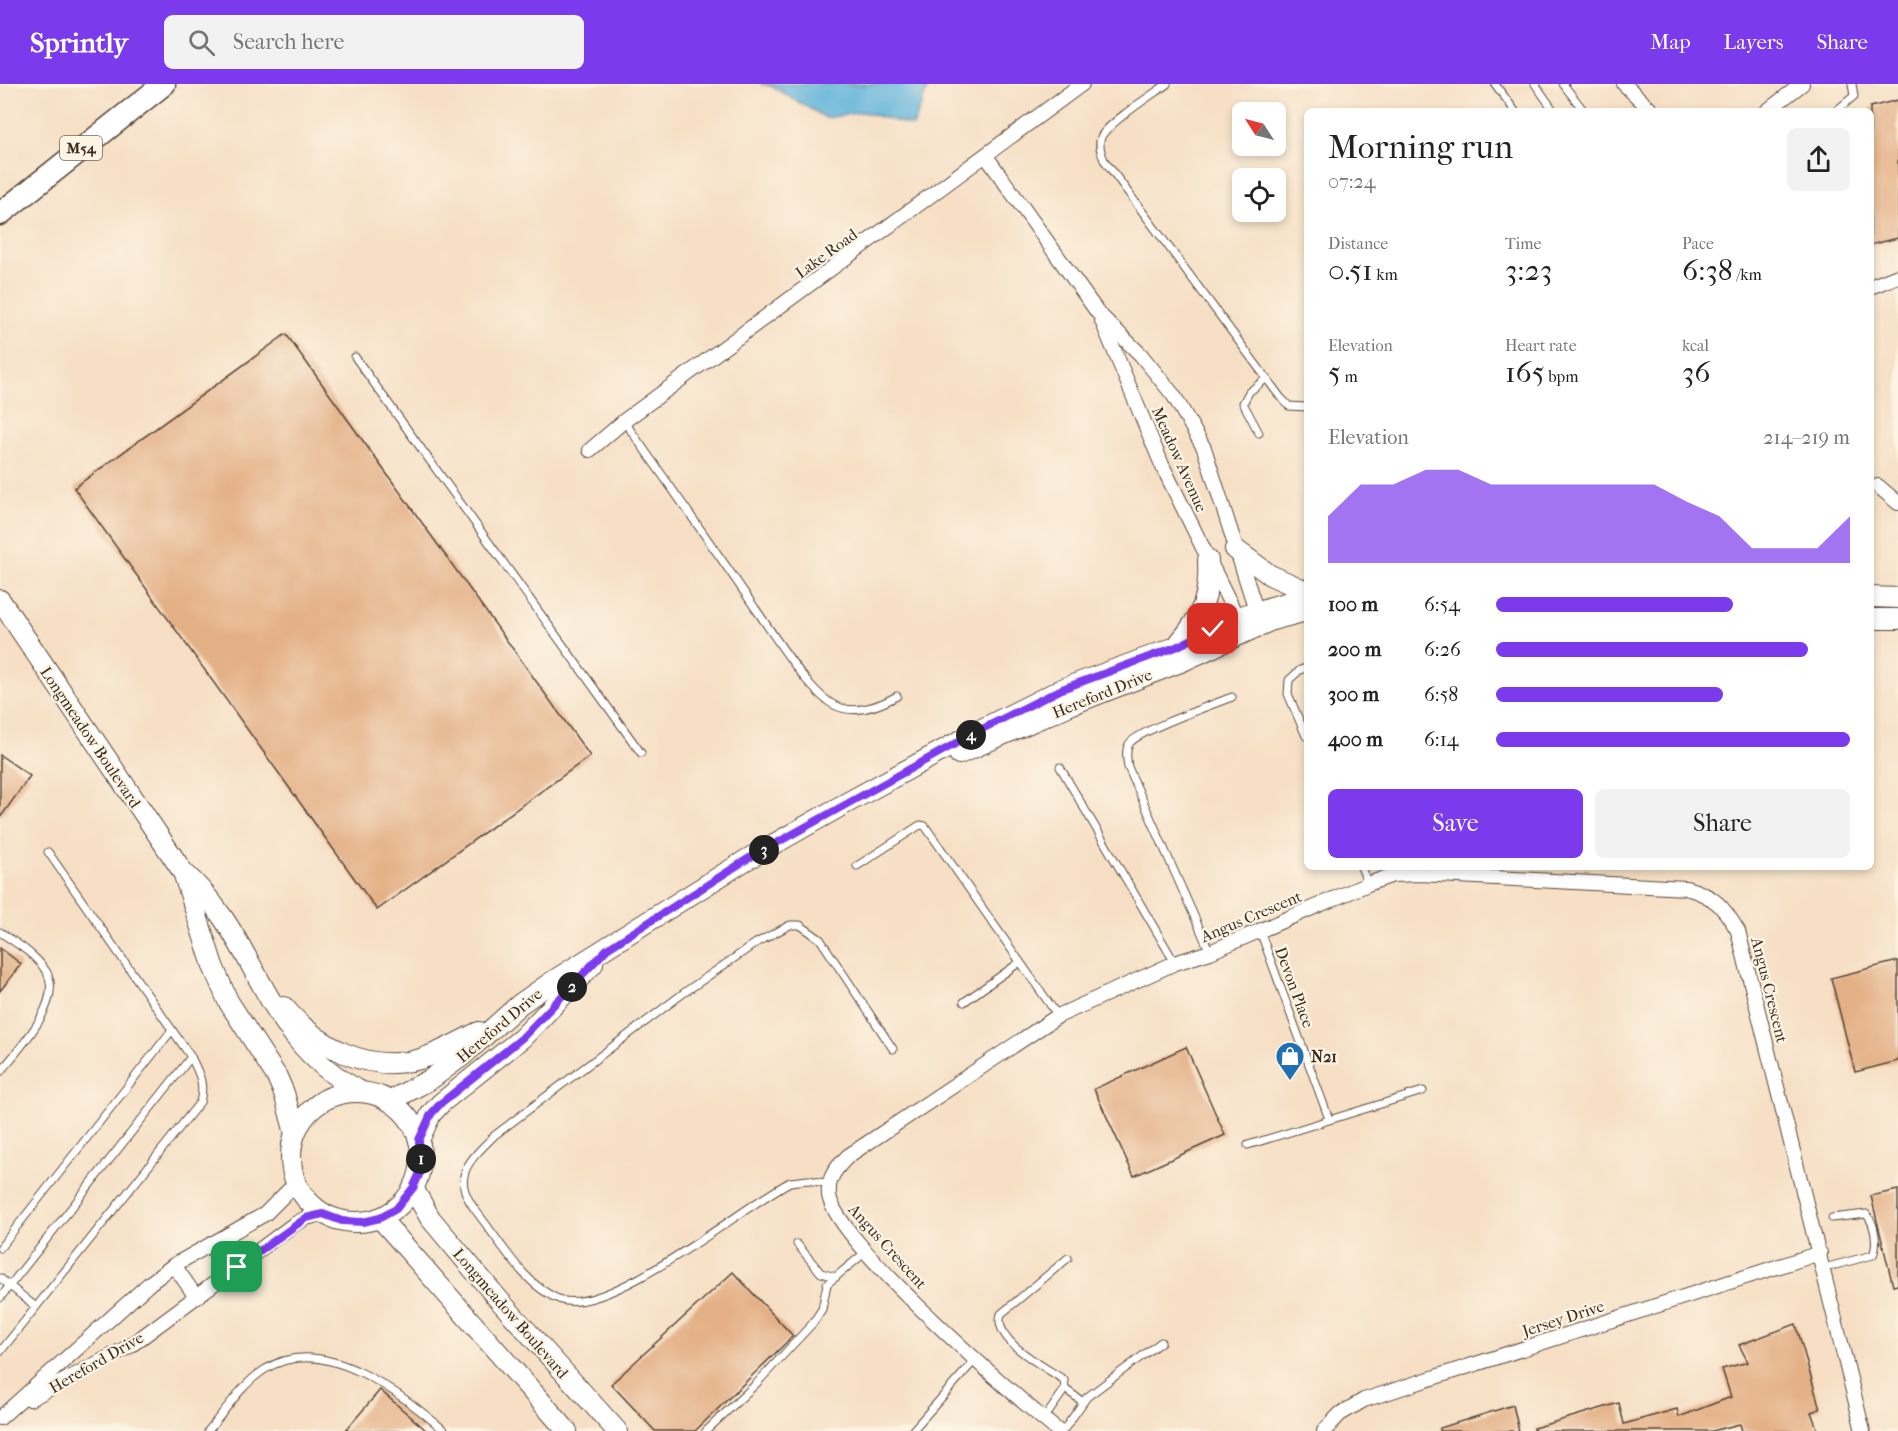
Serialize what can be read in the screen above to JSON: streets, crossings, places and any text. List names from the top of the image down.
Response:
{
  "streets": {
    "main road": ["M54", "Hereford Drive", "Longmeadow Boulevard"],
    "street": [
      "Lake Road",
      "Meadow Avenue",
      "Angus Crescent",
      "Jersey Drive"
    ],
    "lane": ["Devon Place"]
  },
  "crossings": [
    ["Lake Road", "Meadow Avenue"],
    ["Meadow Avenue", "Hereford Drive"],
    ["Hereford Drive", "Longmeadow Boulevard"],
    ["Angus Crescent", "Devon Place"],
    ["Angus Crescent", "Jersey Drive"]
  ],
  "places": {
    "shop": ["N21"]
  },
  "north": "top left",
  "page": {
    "header": "Sprintly",
    "search": "Search here",
    "nav": ["Map", "Layers", "Share"],
    "heading": ["Morning run", "07:24"],
    "stats": [
      ["Distance", "0.51 km"],
      ["Time", "3:23"],
      ["Pace", "6:38 /km"],
      ["Elevation", "5 m"],
      ["Heart rate", "165 bpm"],
      ["kcal", "36"]
    ],
    "chart": ["Elevation", "214–219 m"],
    "list": [
      {
        "name": "100 m",
        "note": "6:54"
      },
      {
        "name": "200 m",
        "note": "6:26"
      },
      {
        "name": "300 m",
        "note": "6:58"
      },
      {
        "name": "400 m",
        "note": "6:14"
      }
    ],
    "pins": [
      "4",
      "3",
      "2",
      "1"
    ],
    "buttons": ["Save", "Share"]
  }
}
